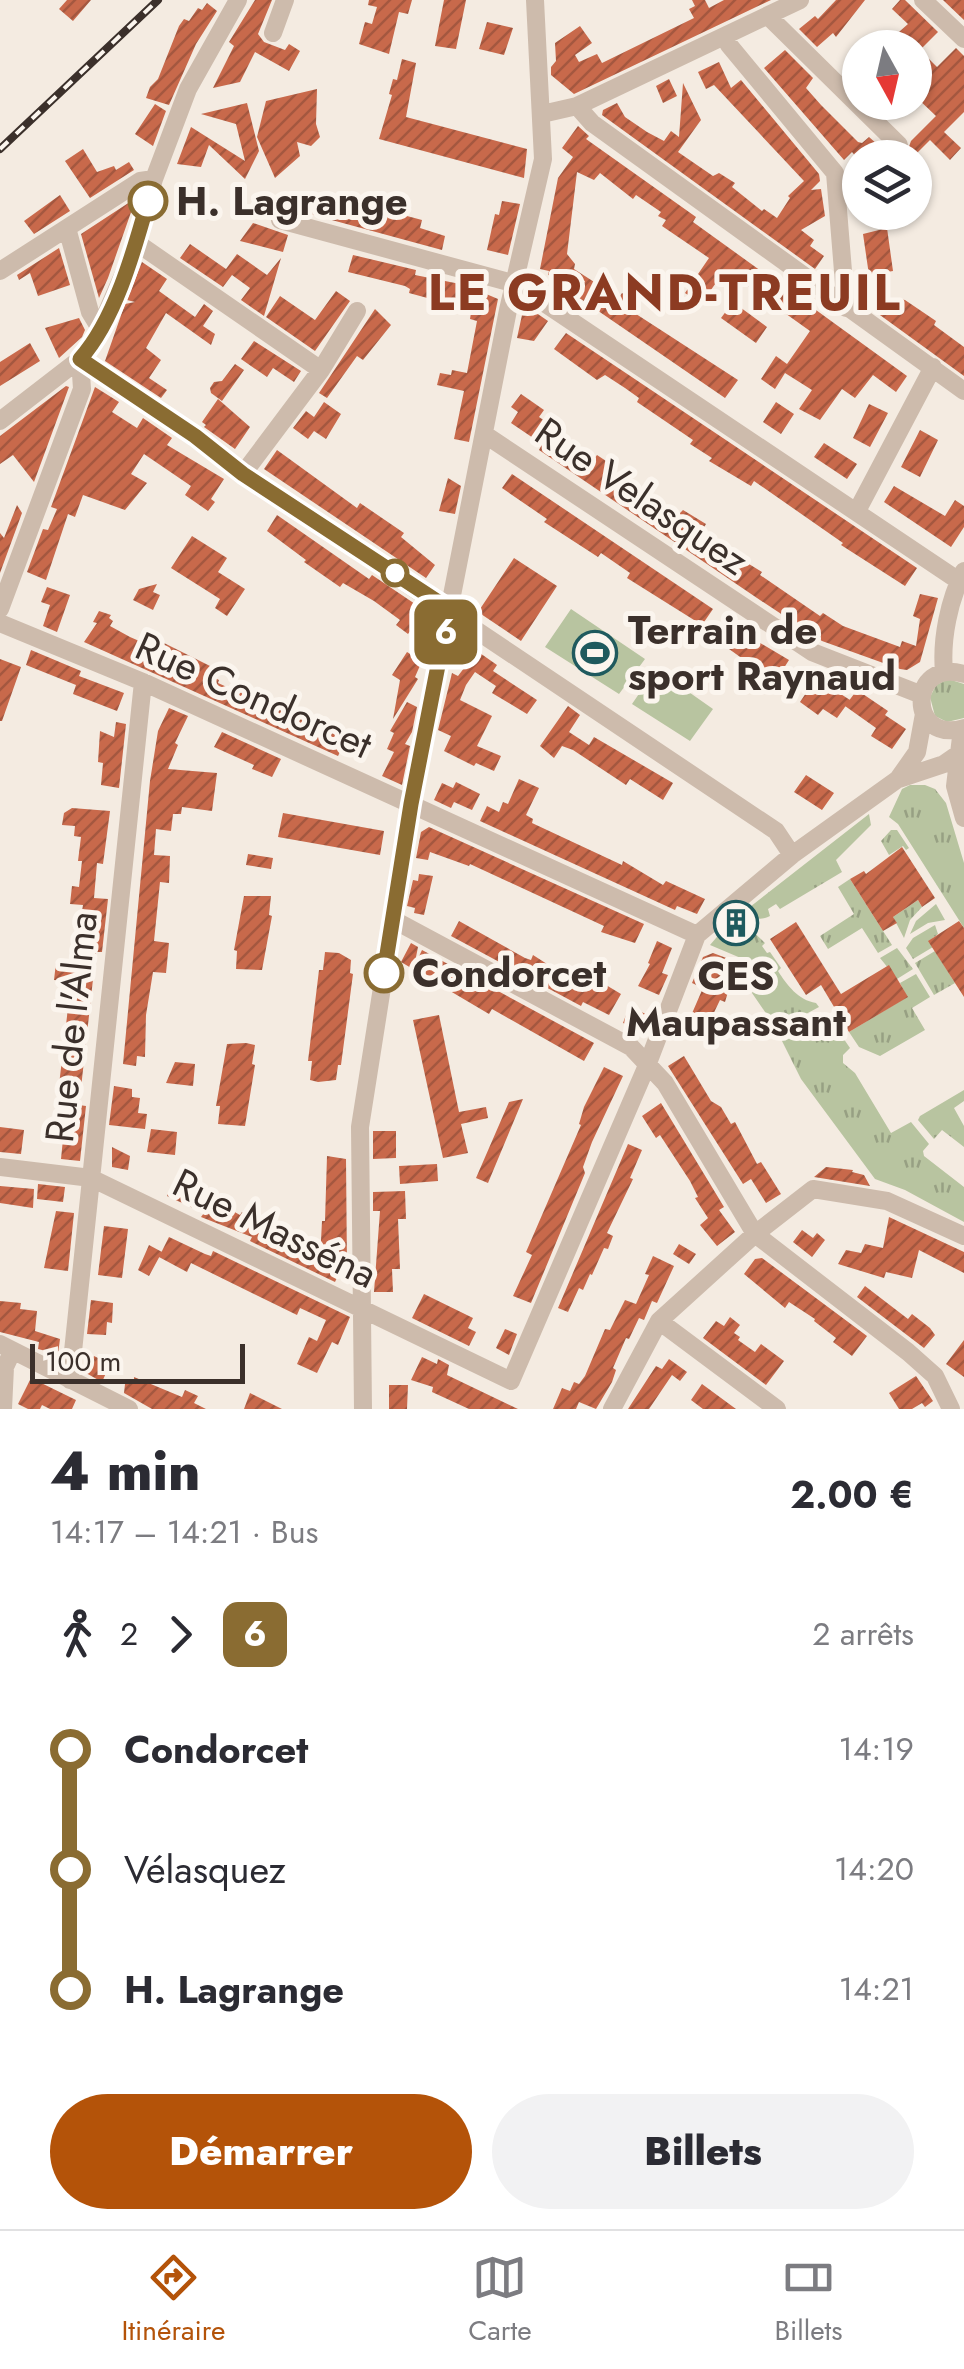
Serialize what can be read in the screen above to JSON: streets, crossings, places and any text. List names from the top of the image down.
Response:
{
  "streets": {
    "street": [
      "Rue Velasquez",
      "Rue Condorcet",
      "Rue de l'Alma",
      "Rue Masséna"
    ]
  },
  "crossings": [
    ["Rue Condorcet", "Rue de l'Alma"],
    ["Rue de l'Alma", "Rue Masséna"]
  ],
  "districts": ["LE GRAND-TREUIL"],
  "places": {
    "other": ["H. Lagrange", "Condorcet"],
    "sports": ["Terrain de sport Raynaud"],
    "building": ["CES Maupassant"]
  },
  "lines": ["bus line 6"],
  "scale_bar": "100 m",
  "north": "bottom",
  "page": {
    "on_map": "6",
    "scale": "100 m",
    "heading": ["4 min", "14:17 – 14:21 · Bus", "2.00 €"],
    "legs": ["2", "6", "2 arrêts"],
    "list": [
      {
        "name": "Condorcet",
        "value": "14:19"
      },
      {
        "name": "Vélasquez",
        "value": "14:20"
      },
      {
        "name": "H. Lagrange",
        "value": "14:21"
      }
    ],
    "buttons": ["Démarrer", "Billets"],
    "tabs": ["Itinéraire", "Carte", "Billets"]
  }
}
